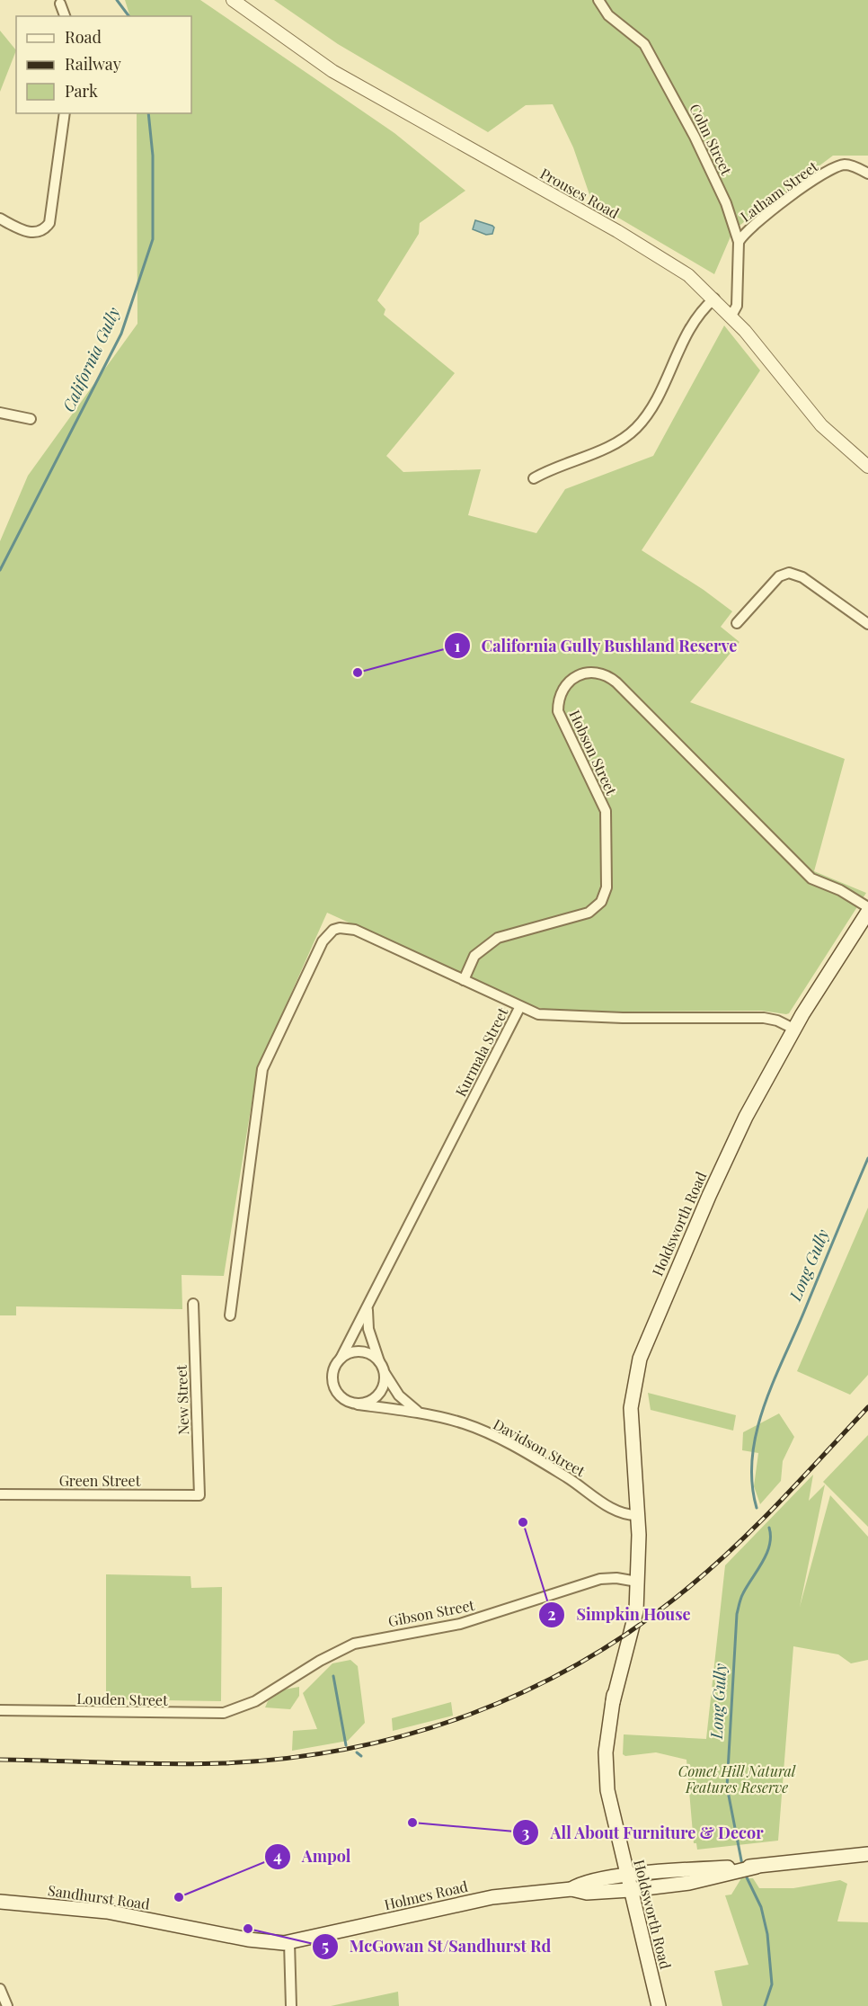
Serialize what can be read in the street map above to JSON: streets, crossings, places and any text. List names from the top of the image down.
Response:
{
  "streets": {
    "main road": ["Holdsworth Road", "Holmes Road", "Sandhurst Road"],
    "street": [
      "Cohn Street",
      "Latham Street",
      "Prouses Road",
      "Hobson Street",
      "Kurmala Street",
      "New Street",
      "Davidson Street",
      "Green Street",
      "Gibson Street",
      "Louden Street"
    ]
  },
  "crossings": [
    ["Cohn Street", "Latham Street"],
    ["Cohn Street", "Prouses Road"],
    ["Kurmala Street", "Holdsworth Road"],
    ["Kurmala Street", "Davidson Street"],
    ["Holdsworth Road", "Davidson Street"],
    ["Holdsworth Road", "Gibson Street"],
    ["Holdsworth Road", "Holmes Road"],
    ["New Street", "Green Street"],
    ["Gibson Street", "Louden Street"],
    ["Holmes Road", "Sandhurst Road"]
  ],
  "water": ["California Gully", "Long Gully"],
  "parks": ["Comet Hill Natural Features Reserve"],
  "places": [
    "California Gully Bushland Reserve",
    "Simpkin House",
    "All About Furniture & Decor",
    "Ampol",
    "McGowan St/Sandhurst Rd"
  ],
  "legend": ["Road", "Railway", "Park"]
}
